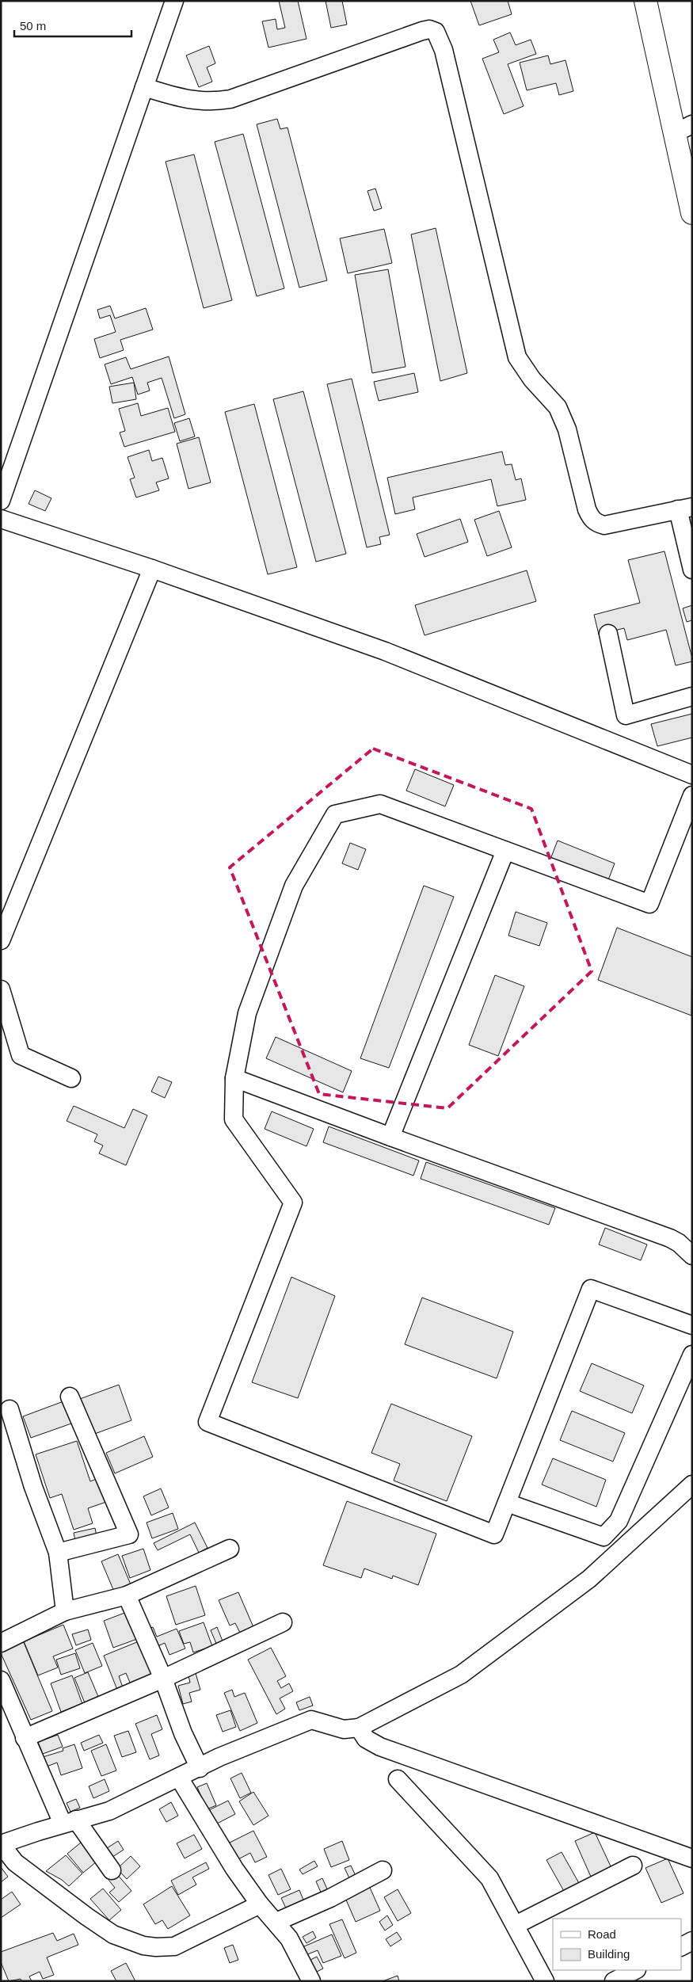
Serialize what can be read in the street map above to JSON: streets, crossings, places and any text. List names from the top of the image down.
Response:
{
  "legend": ["Road", "Building"],
  "scale_bar": "50 m"
}
